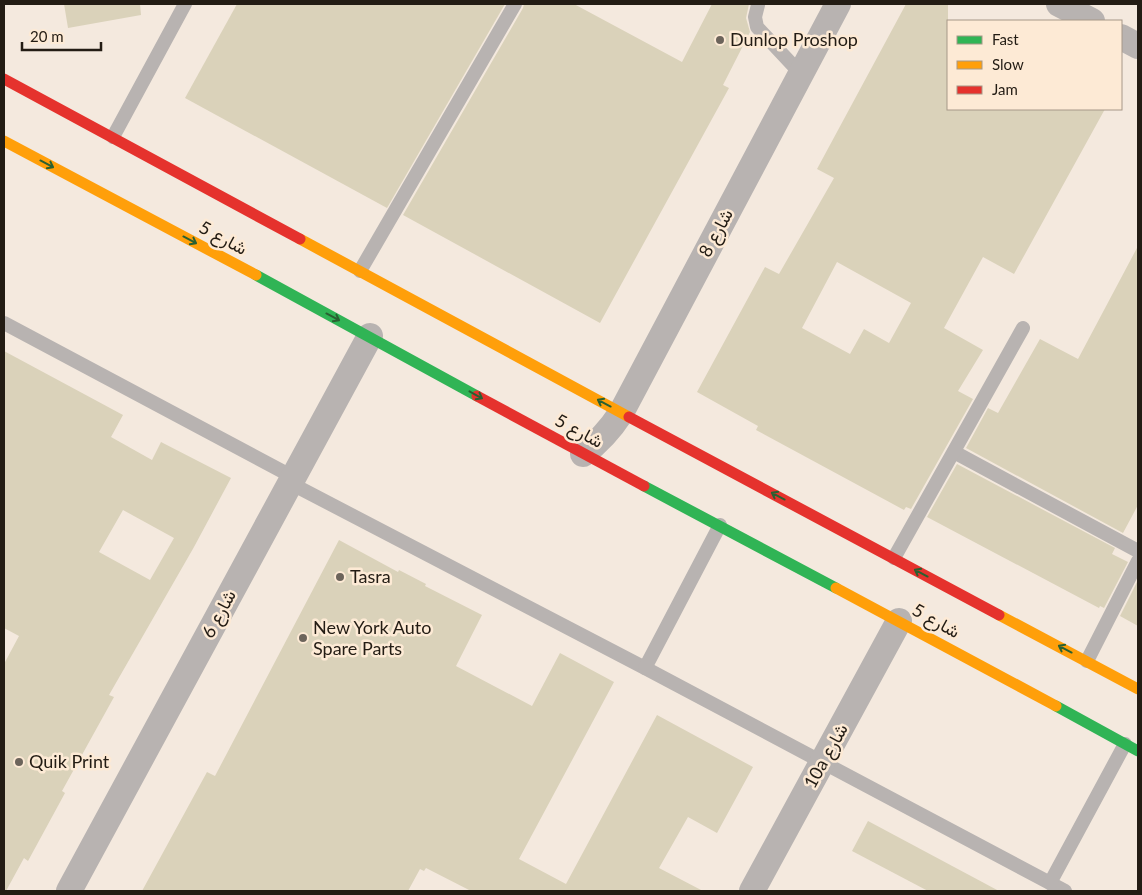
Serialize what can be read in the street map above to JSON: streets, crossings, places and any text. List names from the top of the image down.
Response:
{
  "streets": {
    "street": [
      "شارع 8",
      "شارع 5",
      "شارع 6",
      "10a شارع"
    ]
  },
  "crossings": [
    ["شارع 8", "شارع 5"],
    ["شارع 5", "شارع 6"],
    ["شارع 5", "10a شارع"]
  ],
  "places": [
    "Dunlop Proshop",
    "Tasra",
    "New York Auto Spare Parts",
    "Quik Print"
  ],
  "legend": ["Fast", "Slow", "Jam"],
  "scale_bar": "20 m"
}
